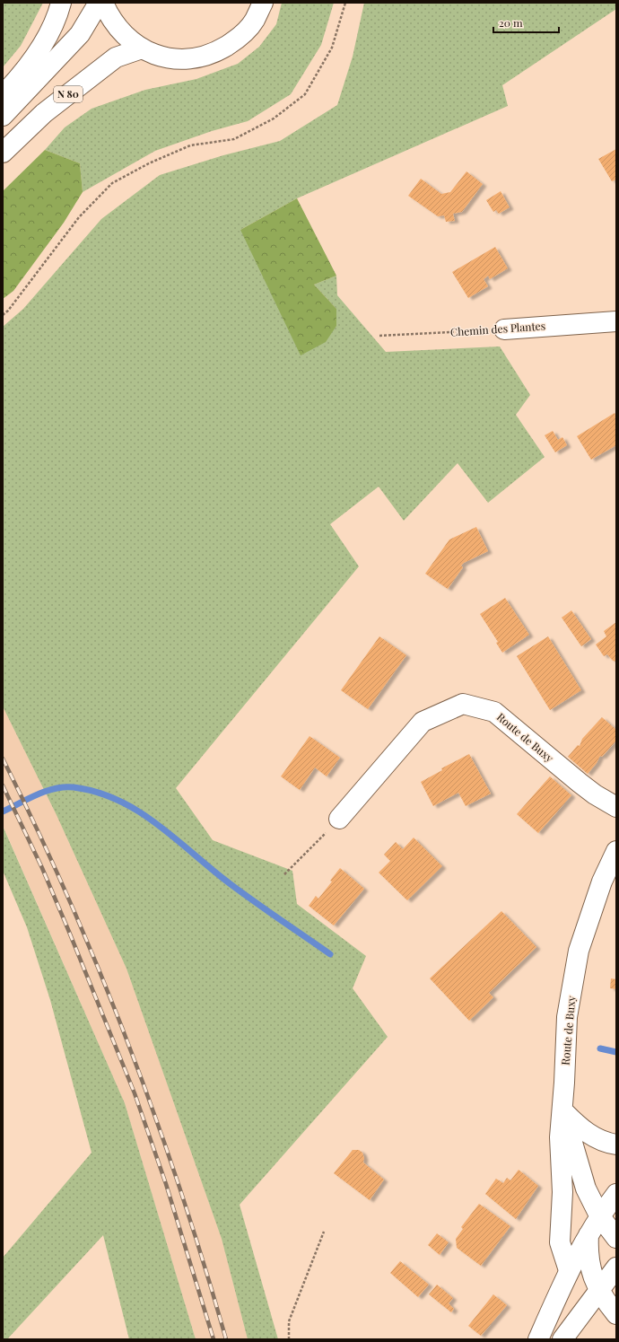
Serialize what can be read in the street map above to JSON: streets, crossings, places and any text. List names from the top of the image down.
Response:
{
  "streets": {
    "main road": ["N 80", "Chemin des Plantes", "Route de Buxy"]
  },
  "scale_bar": "20 m"
}
